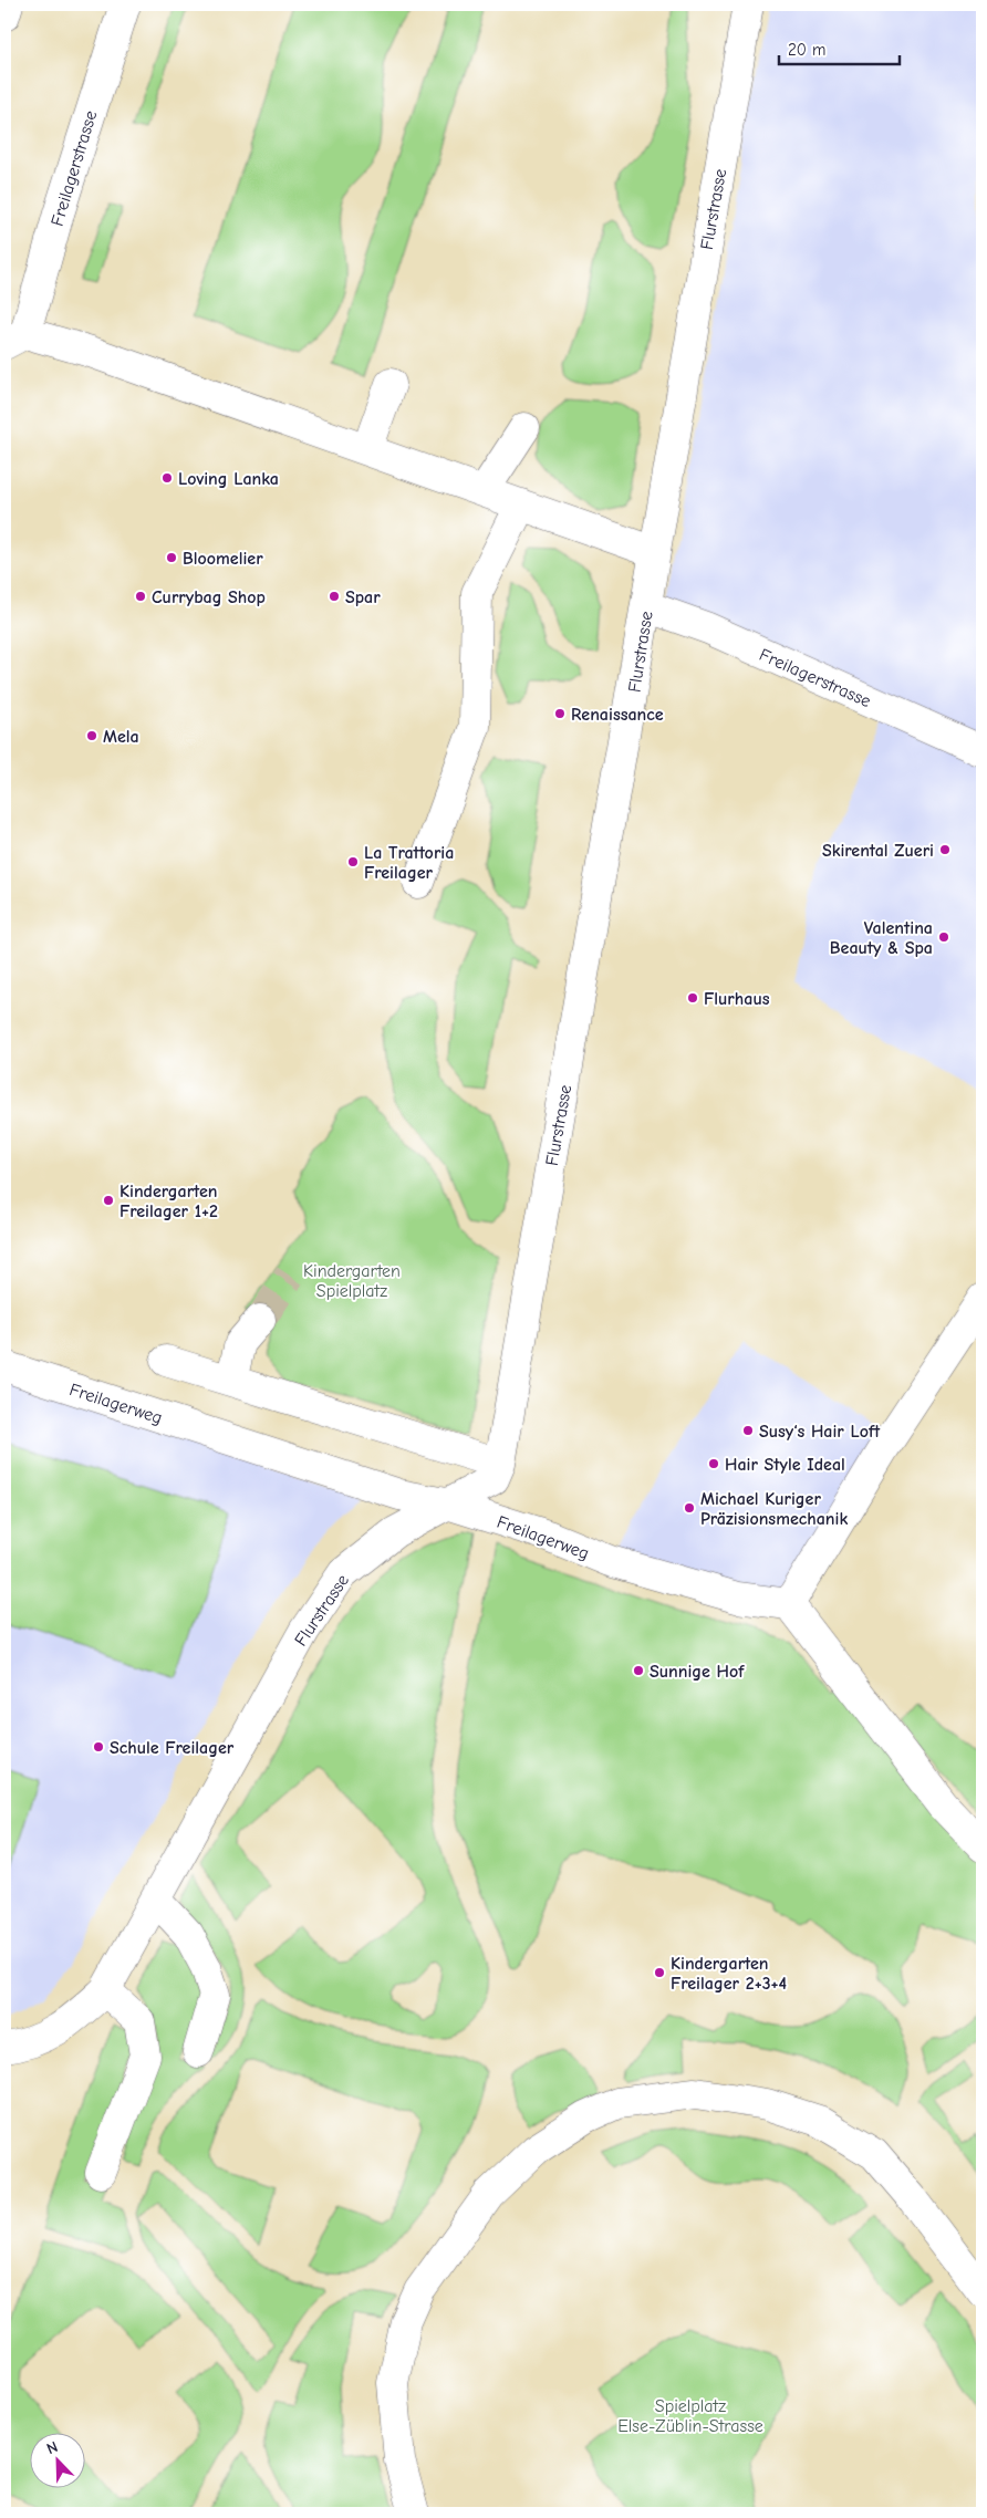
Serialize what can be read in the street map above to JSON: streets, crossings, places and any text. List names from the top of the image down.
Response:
{
  "streets": {
    "street": ["Freilagerstrasse", "Flurstrasse", "Freilagerweg"]
  },
  "crossings": [
    ["Freilagerstrasse", "Flurstrasse"],
    ["Flurstrasse", "Freilagerweg"]
  ],
  "parks": ["Kindergarten Spielplatz", "Spielplatz Else-Züblin-Strasse"],
  "places": [
    "Loving Lanka",
    "Bloomelier",
    "Currybag Shop",
    "Spar",
    "Renaissance",
    "Mela",
    "Skirental Zueri",
    "La Trattoria Freilager",
    "Valentina Beauty & Spa",
    "Flurhaus",
    "Kindergarten Freilager 1+2",
    "Susy‘s Hair Loft",
    "Hair Style Ideal",
    "Michael Kuriger Präzisionsmechanik",
    "Sunnige Hof",
    "Schule Freilager",
    "Kindergarten Freilager 2+3+4"
  ],
  "scale_bar": "20 m",
  "north": "top left"
}
